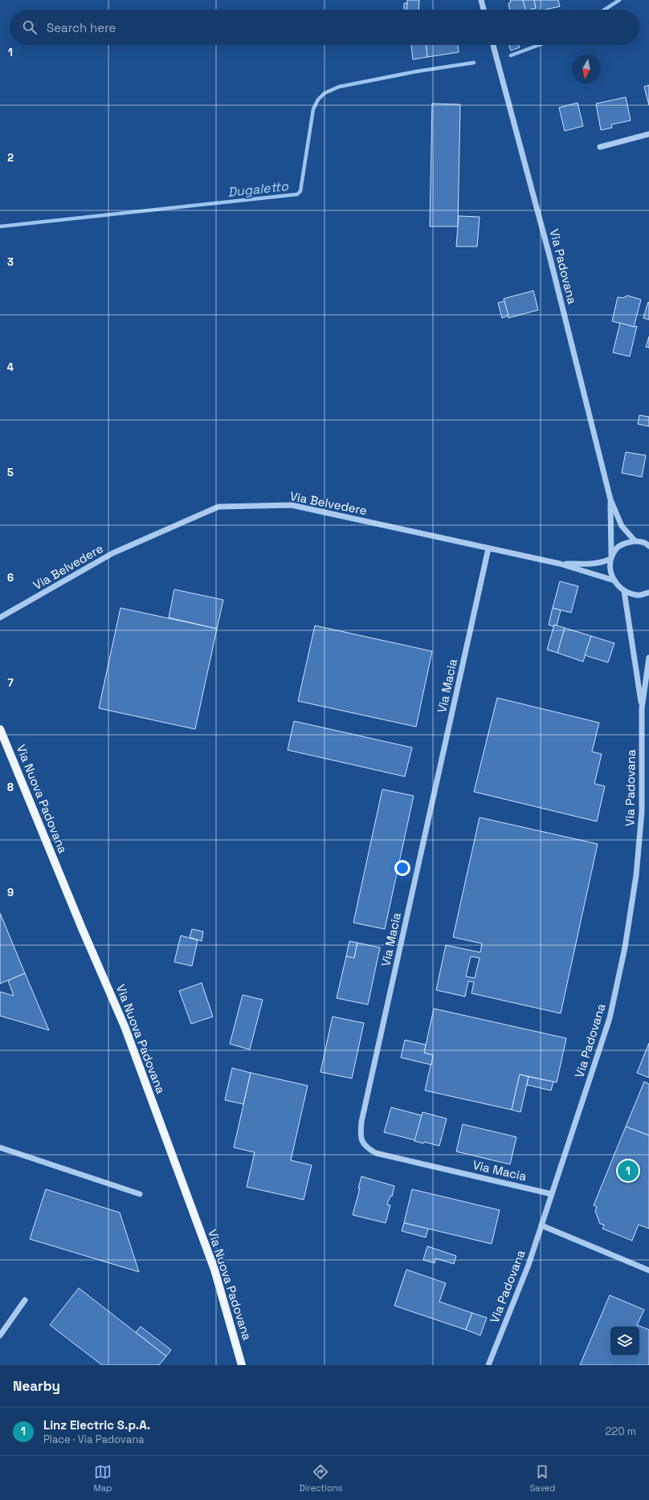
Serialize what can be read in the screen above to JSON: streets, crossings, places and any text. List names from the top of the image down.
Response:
{
  "streets": {
    "main road": ["Via Nuova Padovana"],
    "street": ["Via Padovana", "Via Belvedere", "Via Macia"]
  },
  "crossings": [
    ["Via Padovana", "Via Belvedere"],
    ["Via Padovana", "Via Macia"],
    ["Via Belvedere", "Via Macia"]
  ],
  "water": ["Dugaletto"],
  "north": "bottom",
  "page": {
    "search": "Search here",
    "pins": "1",
    "heading": "Nearby",
    "list": [
      {
        "mark": "1",
        "name": "Linz Electric S.p.A.",
        "note": "Place · Via Padovana",
        "value": "220 m"
      }
    ],
    "nav": ["Map", "Directions", "Saved"]
  },
  "grid": {
    "rows": [
      "1",
      "2",
      "3",
      "4",
      "5",
      "6",
      "7",
      "8",
      "9"
    ]
  }
}
